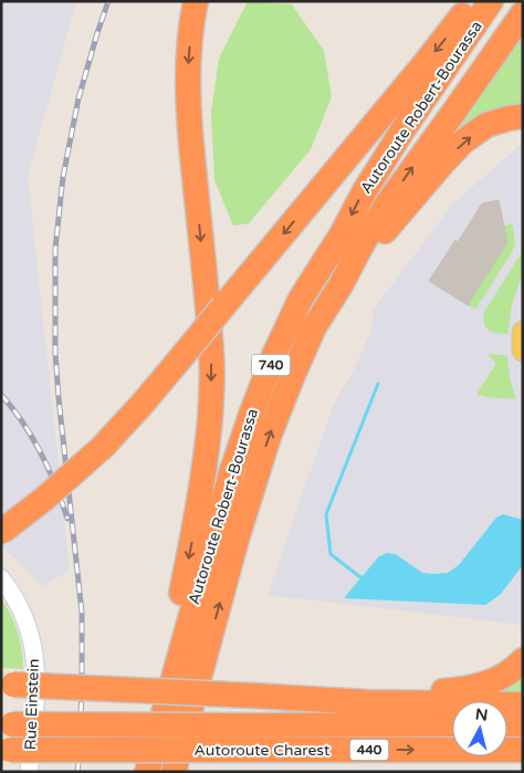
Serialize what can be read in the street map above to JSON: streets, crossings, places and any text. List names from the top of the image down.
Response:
{
  "streets": {
    "highway": [
      "Autoroute Robert-Bourassa",
      "740",
      "Autoroute Charest",
      "440"
    ],
    "street": ["Rue Einstein"]
  },
  "north": "top"
}
